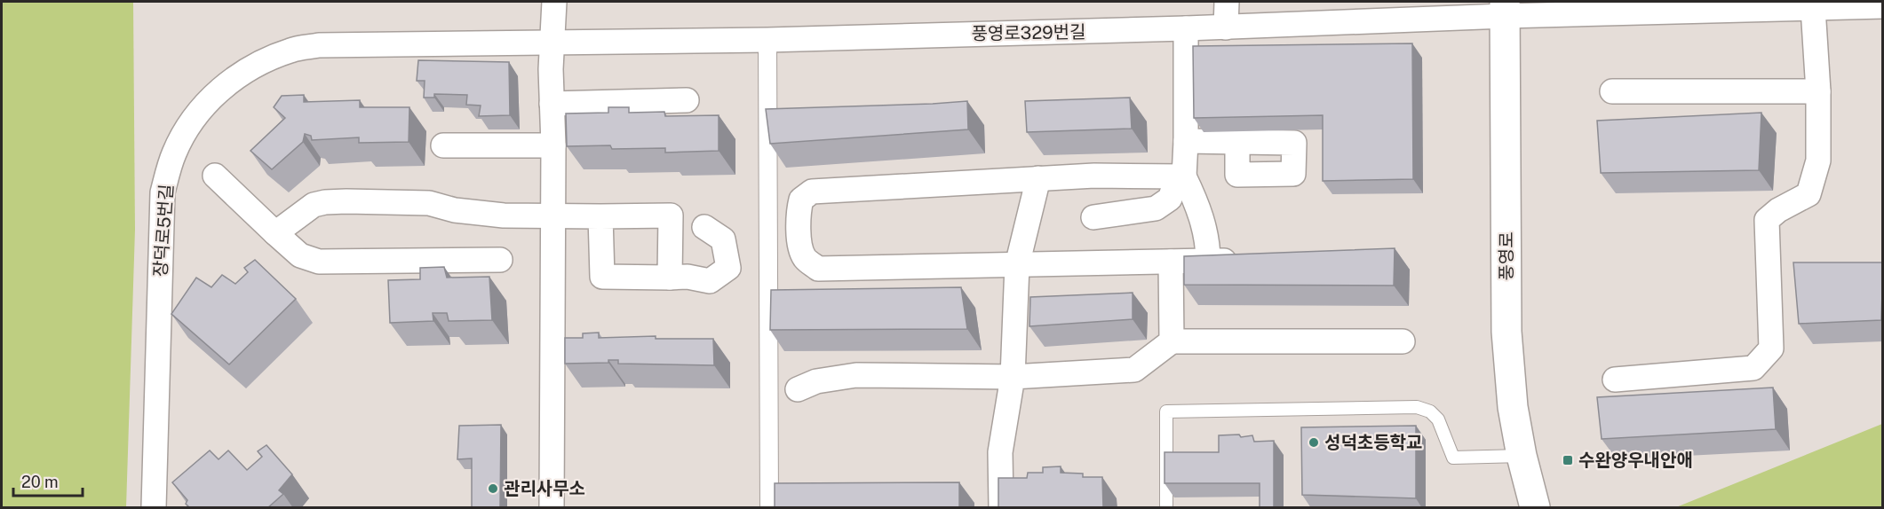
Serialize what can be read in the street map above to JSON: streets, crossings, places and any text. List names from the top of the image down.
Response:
{
  "streets": {
    "main road": ["풍영로"],
    "street": ["풍영로329번길", "장덕로5번길"]
  },
  "crossings": [
    ["풍영로329번길", "장덕로5번길"],
    ["풍영로329번길", "풍영로"]
  ],
  "places": {
    "other": ["성덕초등학교", "관리사무소"],
    "transit": ["수완양우내안애"]
  },
  "scale_bar": "20 m"
}
